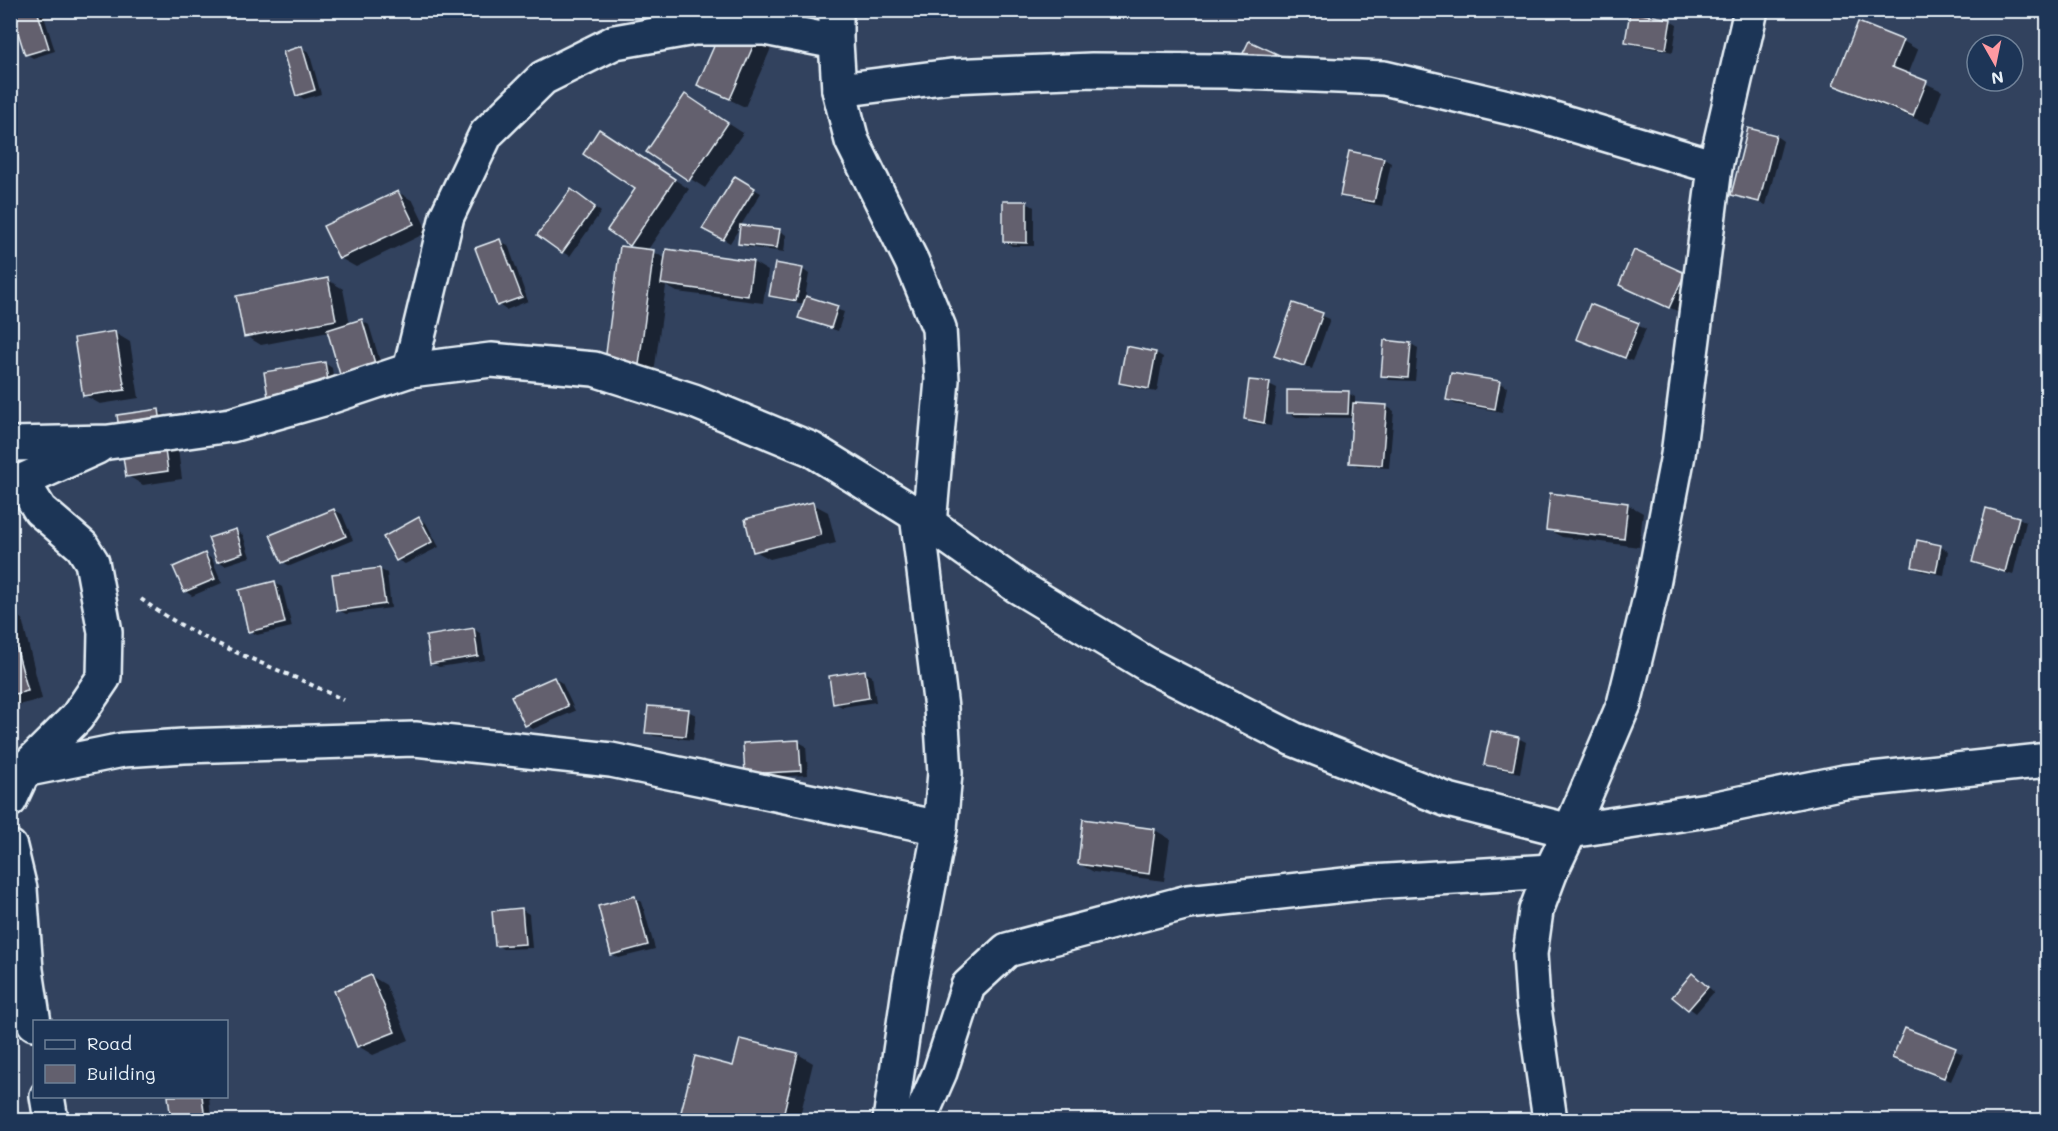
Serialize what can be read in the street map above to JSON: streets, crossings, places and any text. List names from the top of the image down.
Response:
{
  "legend": ["Road", "Building"],
  "north": "bottom"
}
